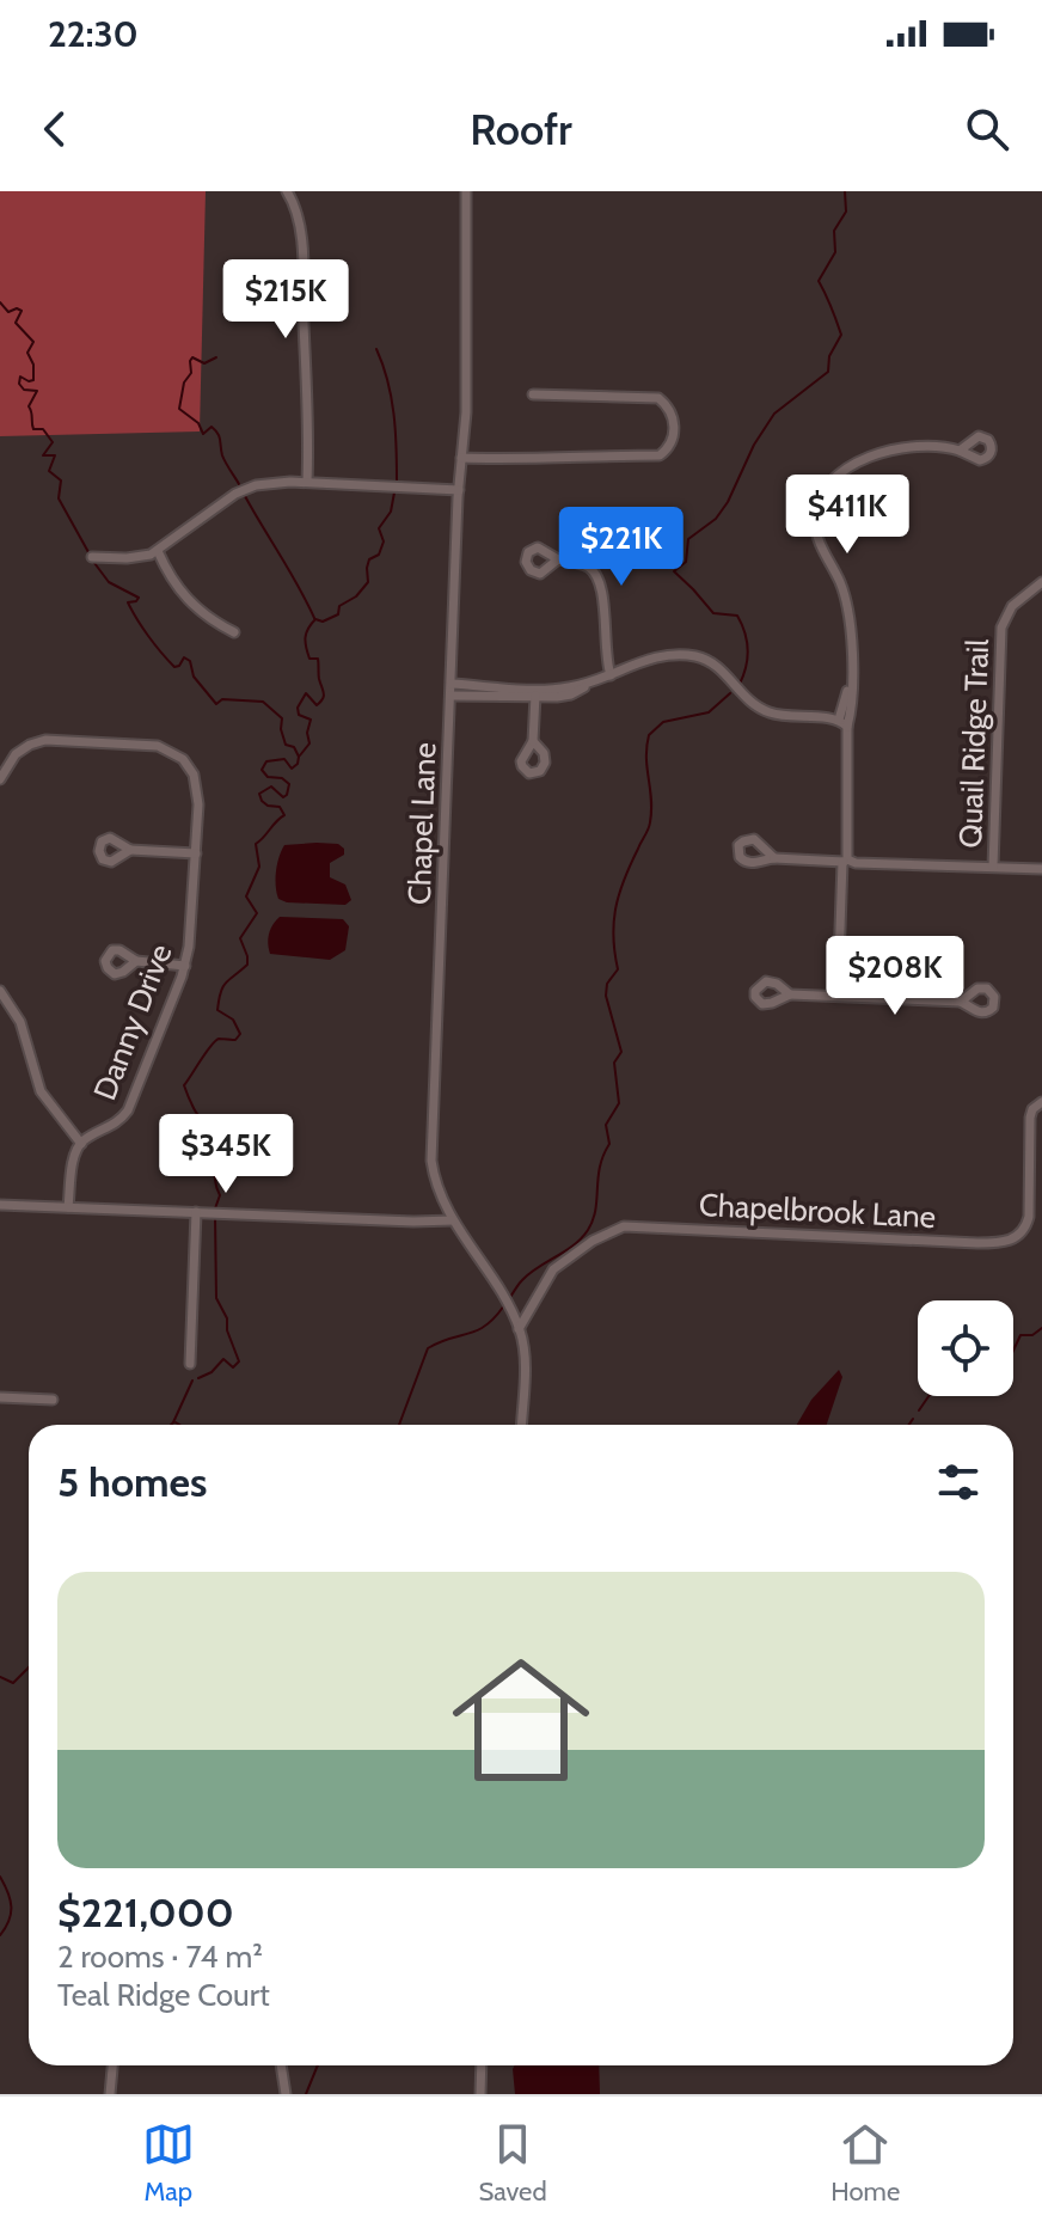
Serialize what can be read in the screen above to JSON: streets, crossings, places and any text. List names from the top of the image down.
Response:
{
  "streets": {
    "street": [
      "Quail Ridge Trail",
      "Chapel Lane",
      "Danny Drive",
      "Chapelbrook Lane"
    ]
  },
  "crossings": [
    ["Chapel Lane", "Chapelbrook Lane"]
  ],
  "page": {
    "status": "22:30",
    "header": "Roofr",
    "price": [
      "$215K",
      "$411K",
      "$221K",
      "$208K",
      "$345K"
    ],
    "heading": "5 homes",
    "list": [
      {
        "name": "$221,000",
        "note": "2 rooms · 74 m² · Teal Ridge Court"
      }
    ],
    "tabs": ["Map", "Saved", "Home"]
  }
}
